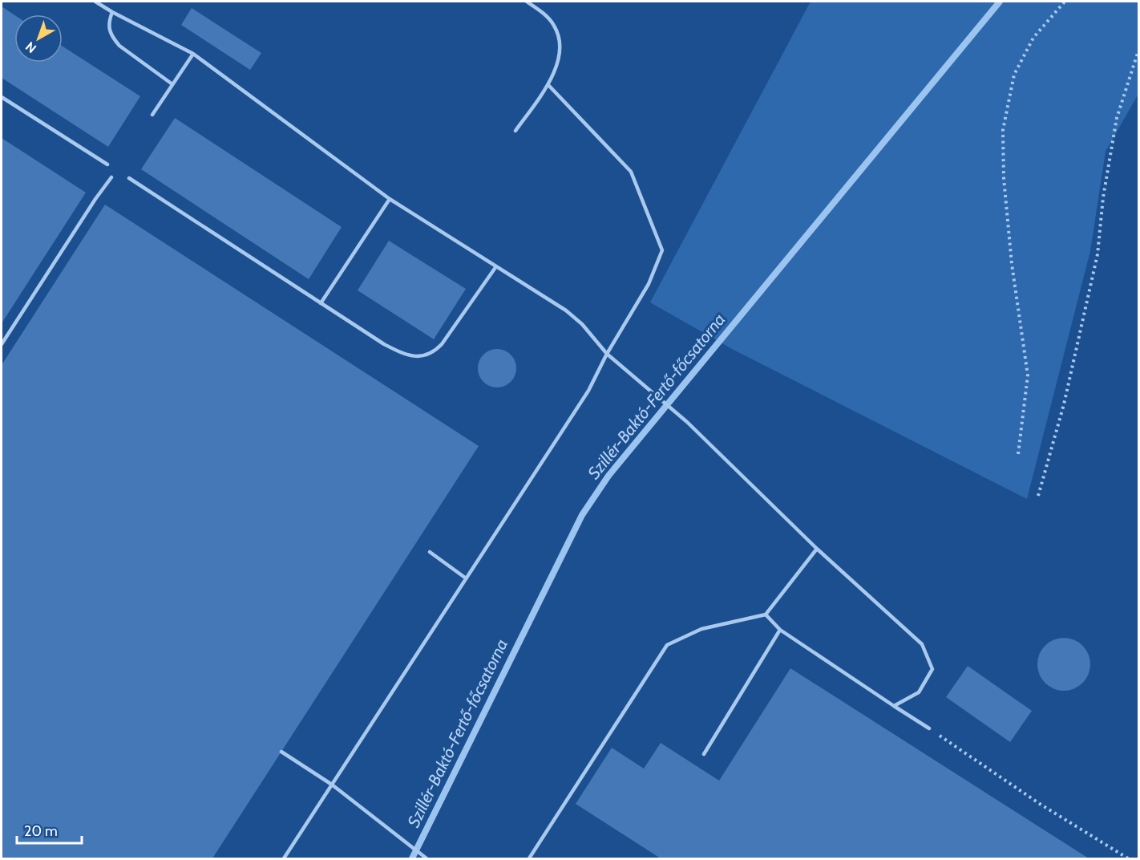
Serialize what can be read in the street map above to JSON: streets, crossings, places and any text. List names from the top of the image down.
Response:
{
  "water": ["Szillér-Baktó-Fertő-főcsatorna"],
  "scale_bar": "20 m",
  "north": "bottom left"
}
